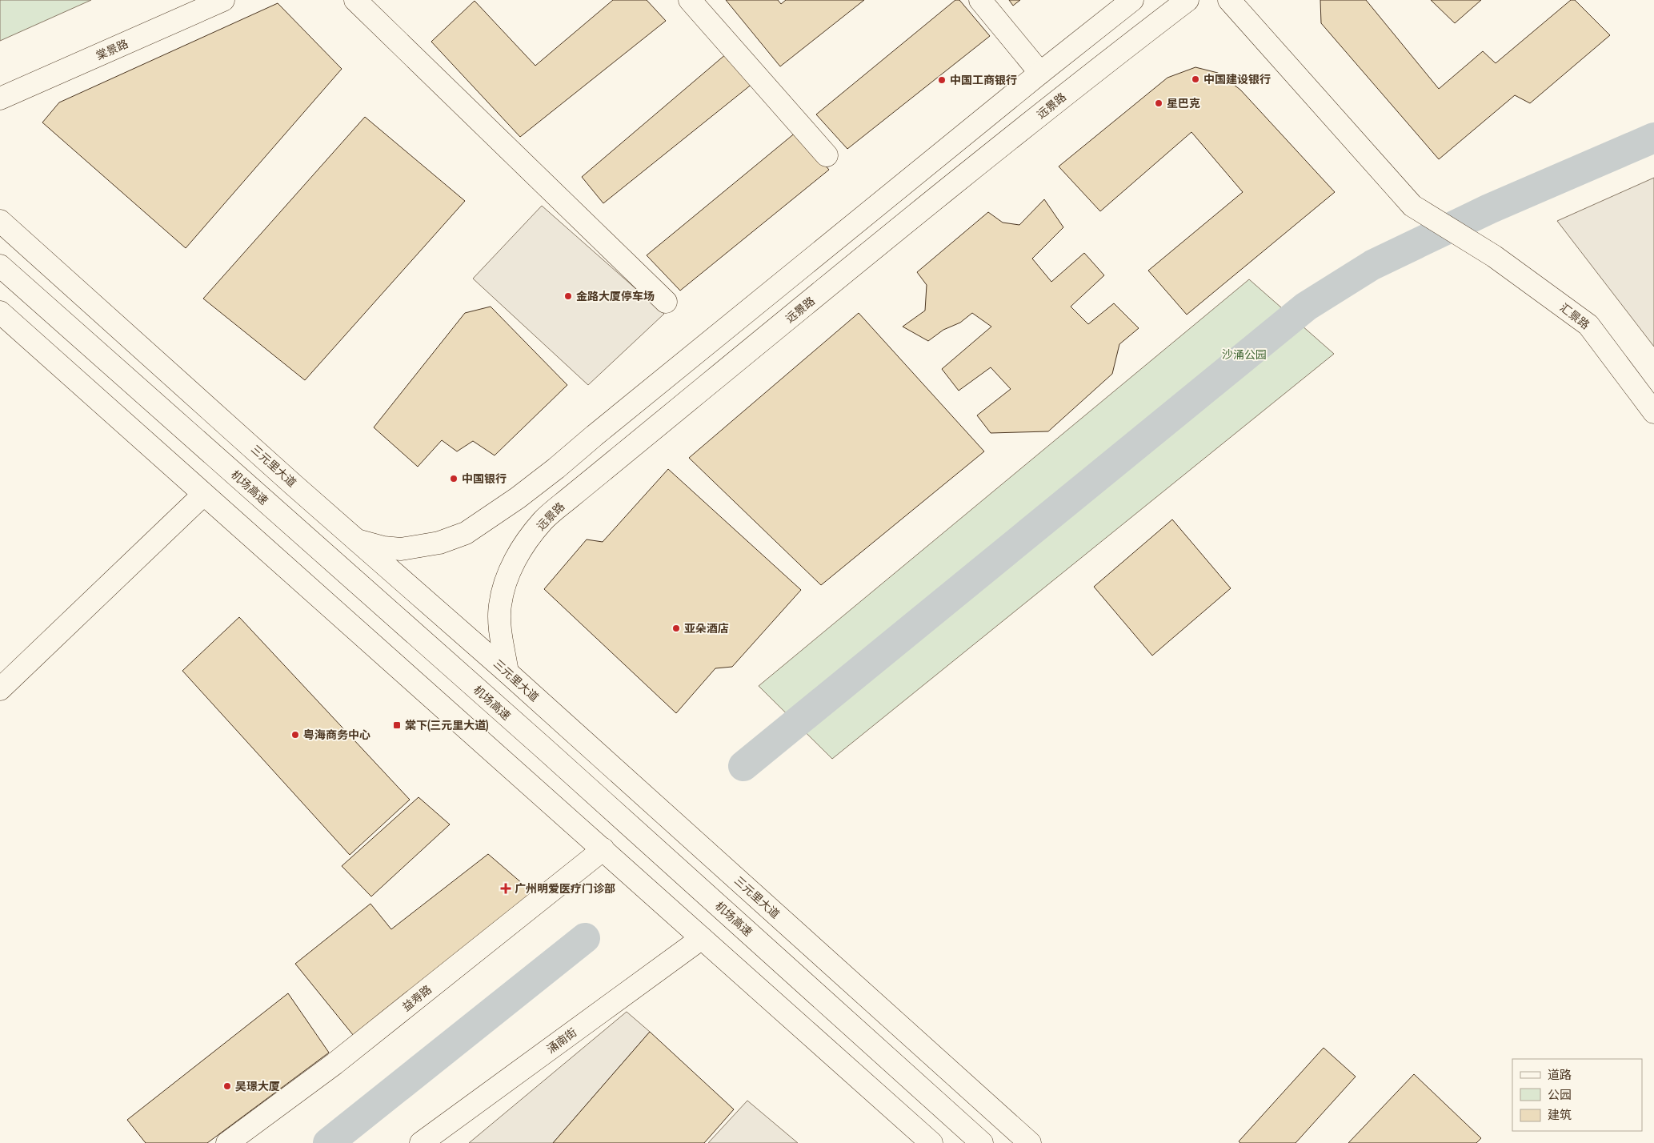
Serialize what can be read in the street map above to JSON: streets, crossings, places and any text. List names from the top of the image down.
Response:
{
  "streets": {
    "main road": [
      "棠景路",
      "远景路",
      "汇景路",
      "三元里大道",
      "机场高速",
      "益寿路",
      "涌南街"
    ]
  },
  "crossings": [
    ["远景路", "三元里大道"]
  ],
  "parks": ["沙涌公园"],
  "places": {
    "other": [
      "中国建设银行",
      "中国工商银行",
      "星巴克",
      "金路大厦停车场",
      "中国银行",
      "亚朵酒店",
      "粤海商务中心",
      "吴璟大厦"
    ],
    "transit": ["棠下(三元里大道)"],
    "health": ["广州明爱医疗门诊部"]
  },
  "legend": ["道路", "公园", "建筑"]
}
